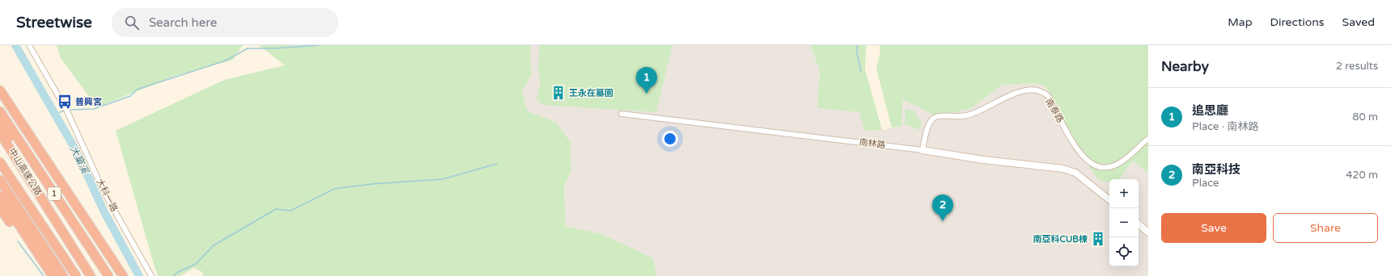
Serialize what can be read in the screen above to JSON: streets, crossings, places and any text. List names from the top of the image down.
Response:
{
  "streets": {
    "highway": ["中山高速公路", "1"],
    "street": ["南泰路", "南林路", "大科一路"]
  },
  "crossings": [
    ["南泰路", "南林路"]
  ],
  "water": ["大窠溪"],
  "places": {
    "building": ["王永在墓園", "南亞科CUB棟"],
    "bus stop": ["普興宮"]
  },
  "page": {
    "header": "Streetwise",
    "search": "Search here",
    "nav": ["Map", "Directions", "Saved"],
    "heading": ["Nearby", "2 results"],
    "pins": ["1", "2"],
    "list": [
      {
        "mark": "1",
        "name": "追思廳",
        "note": "Place · 南林路",
        "value": "80 m"
      },
      {
        "mark": "2",
        "name": "南亞科技",
        "note": "Place",
        "value": "420 m"
      }
    ],
    "map_buttons": ["+", "−"],
    "buttons": ["Save", "Share"]
  }
}
